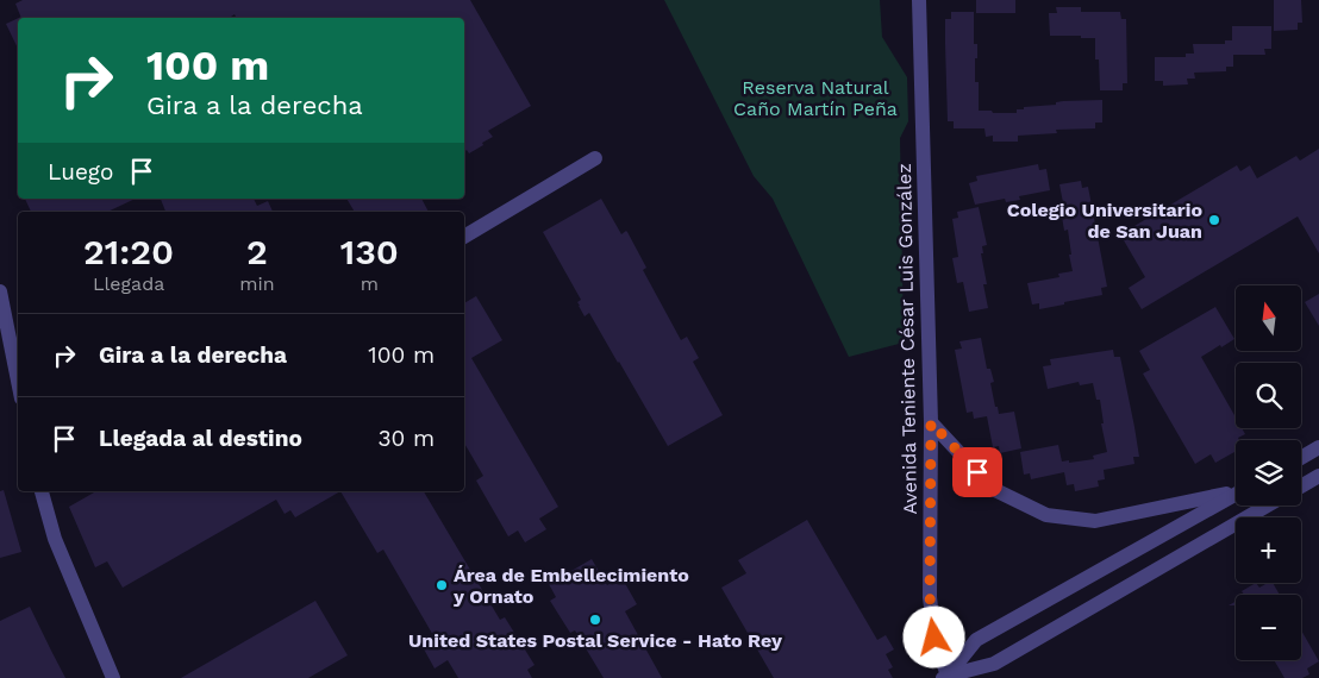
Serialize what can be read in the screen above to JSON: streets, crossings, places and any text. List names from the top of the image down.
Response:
{
  "streets": {
    "street": ["Avenida Teniente César Luis González"]
  },
  "parks": ["Reserva Natural Caño Martín Peña"],
  "places": ["Colegio Universitario de San Juan", "Área de Embellecimiento y Ornato", "United States Postal Service - Hato Rey"],
  "north": "top",
  "page": {
    "turn": ["100 m", "Gira a la derecha"],
    "then": "Luego",
    "eta": [
      "21:20",
      "Llegada",
      "2",
      "min",
      "130",
      "m"
    ],
    "map_buttons": ["+", "−"],
    "list": [
      {
        "name": "Gira a la derecha",
        "value": "100 m"
      },
      {
        "name": "Llegada al destino",
        "value": "30 m"
      }
    ]
  }
}
